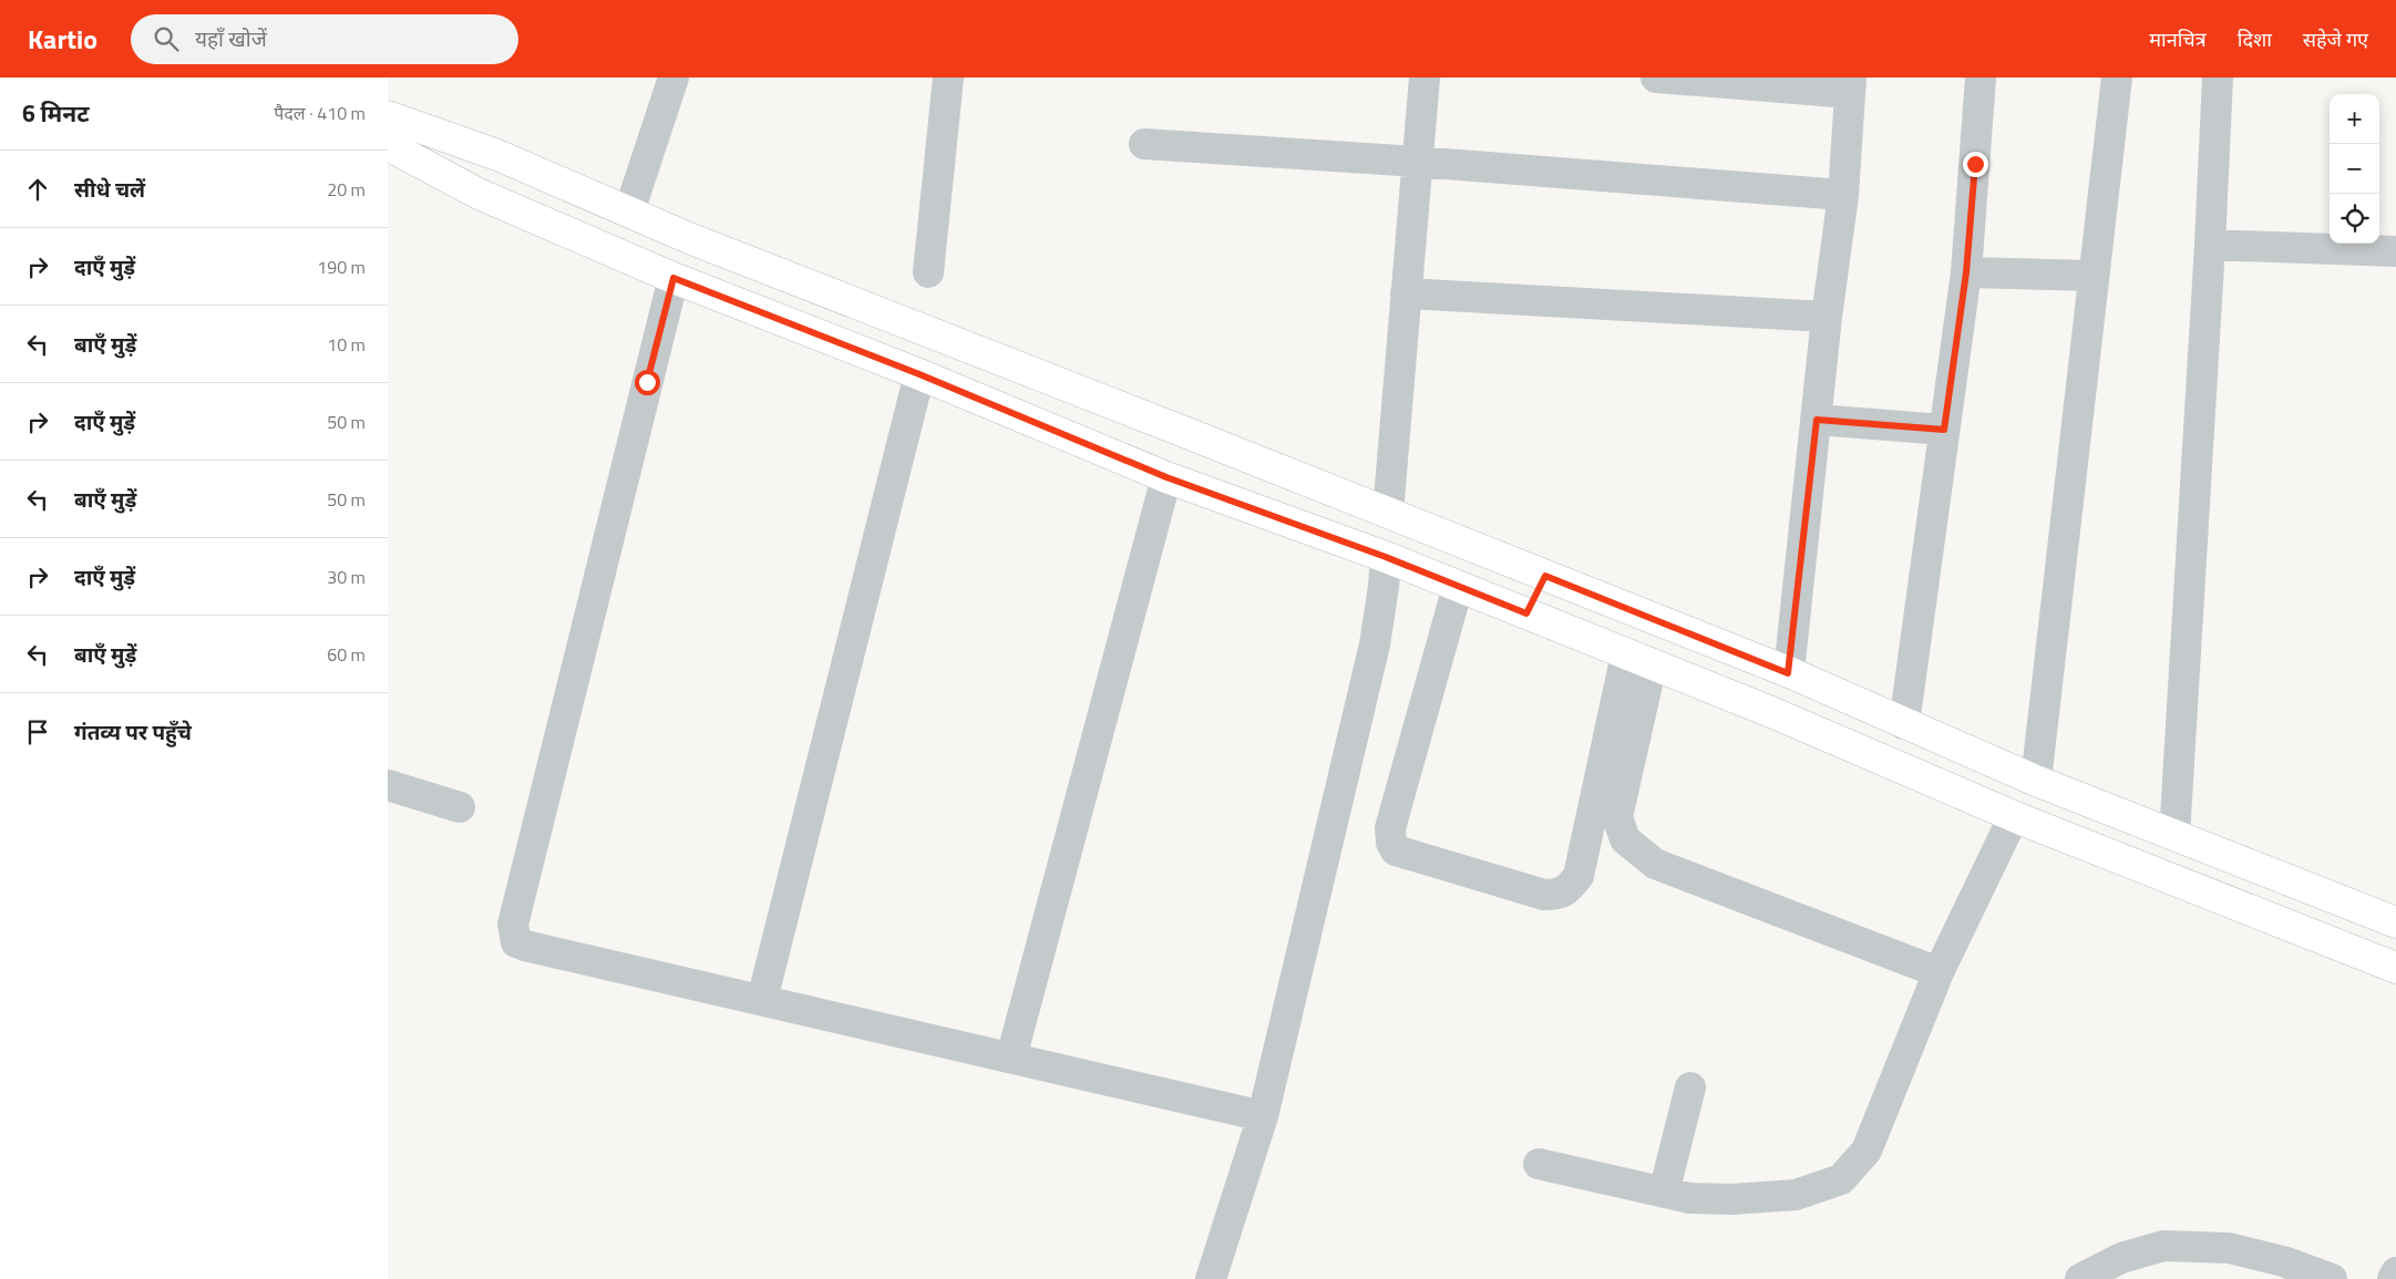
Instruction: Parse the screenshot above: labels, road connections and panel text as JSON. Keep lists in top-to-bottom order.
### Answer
{
  "page": {
    "header": "Kartio",
    "search": "यहाँ खोजें",
    "nav": ["मानचित्र", "दिशा", "सहेजे गए"],
    "heading": ["6 मिनट", "पैदल · 410 m"],
    "map_buttons": ["+", "−"],
    "list": [
      ["सीधे चलें", "20 m"],
      ["दाएँ मुड़ें", "190 m"],
      ["बाएँ मुड़ें", "10 m"],
      ["दाएँ मुड़ें", "50 m"],
      ["बाएँ मुड़ें", "50 m"],
      ["दाएँ मुड़ें", "30 m"],
      ["बाएँ मुड़ें", "60 m"],
      "गंतव्य पर पहुँचे"
    ]
  }
}
